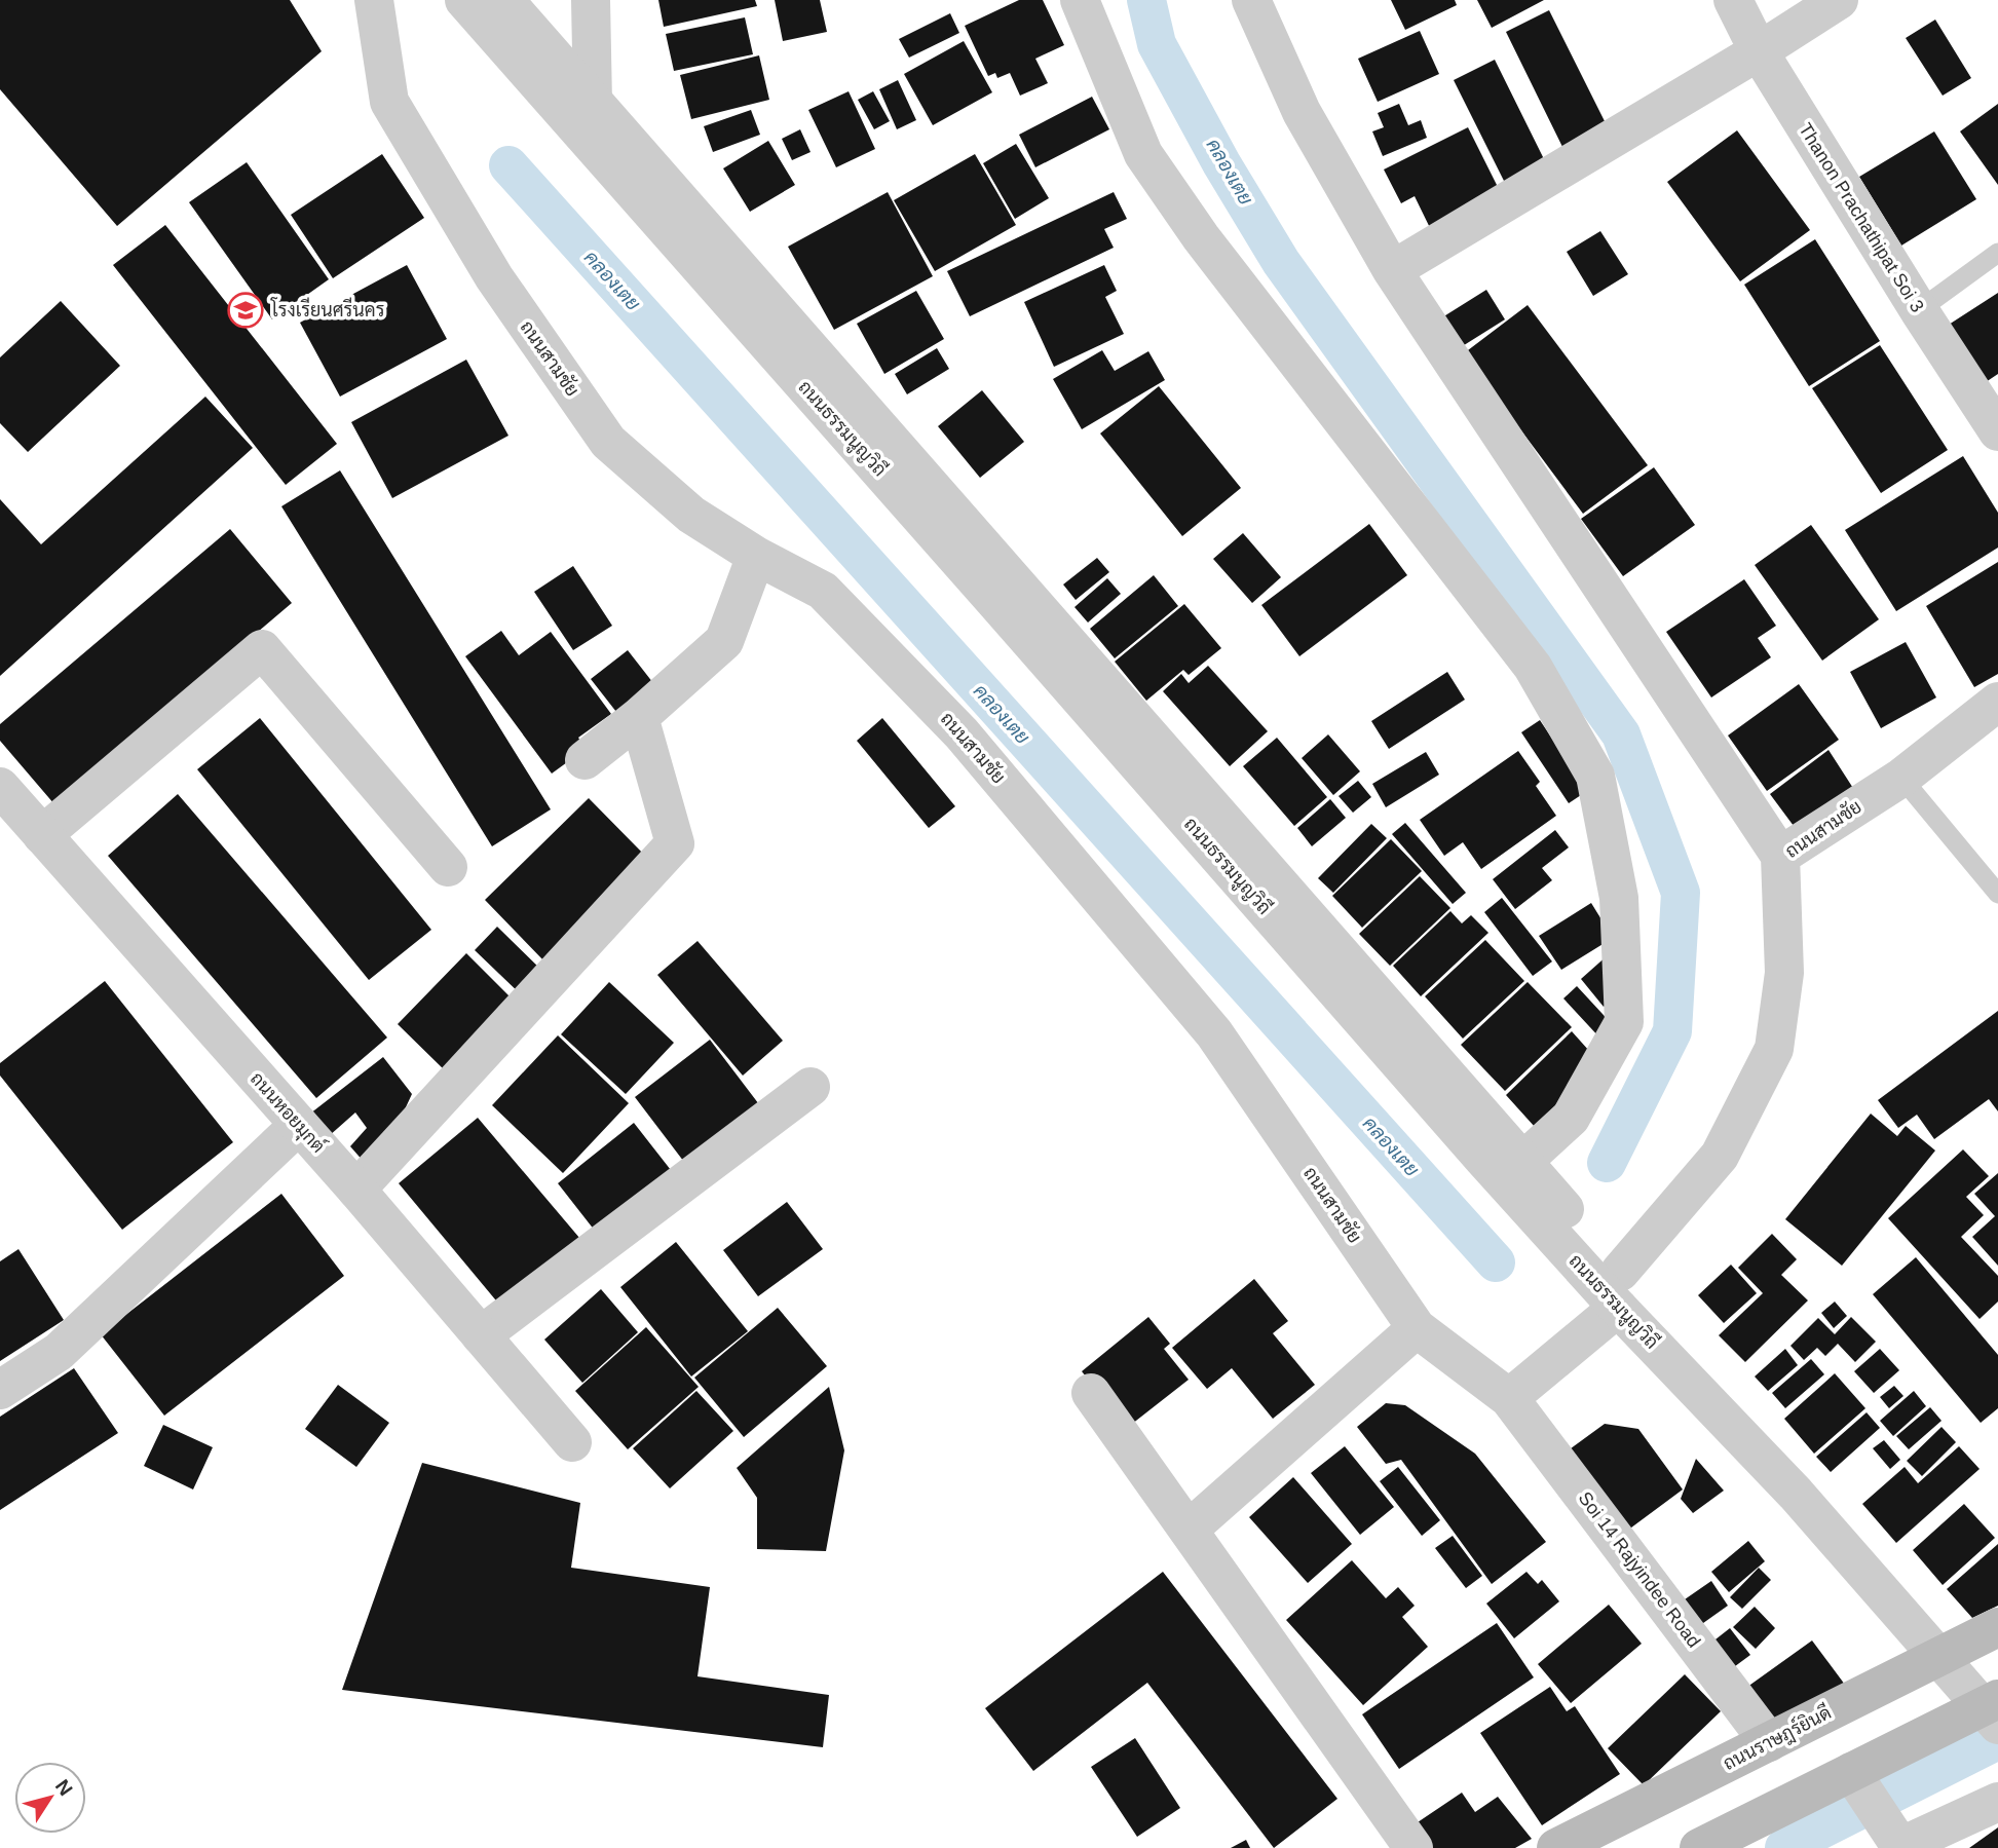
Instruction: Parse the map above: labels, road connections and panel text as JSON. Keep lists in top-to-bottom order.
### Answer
{
  "streets": {
    "main road": ["ถนนราษฎร์ยินดี"],
    "street": [
      "Thanon Prachathipat Soi 3",
      "ถนนสามชัย",
      "ถนนธรรมนูญวิถี",
      "ถนนหอยมุกต์",
      "Soi 14 Rajyindee Road"
    ]
  },
  "crossings": [
    ["ถนนสามชัย", "ถนนธรรมนูญวิถี"],
    ["ถนนสามชัย", "Soi 14 Rajyindee Road"],
    ["ถนนธรรมนูญวิถี", "ถนนราษฎร์ยินดี"],
    ["Soi 14 Rajyindee Road", "ถนนราษฎร์ยินดี"]
  ],
  "water": ["คลองเตย"],
  "places": {
    "school or university": ["โรงเรียนศรีนคร"]
  },
  "north": "top right"
}
